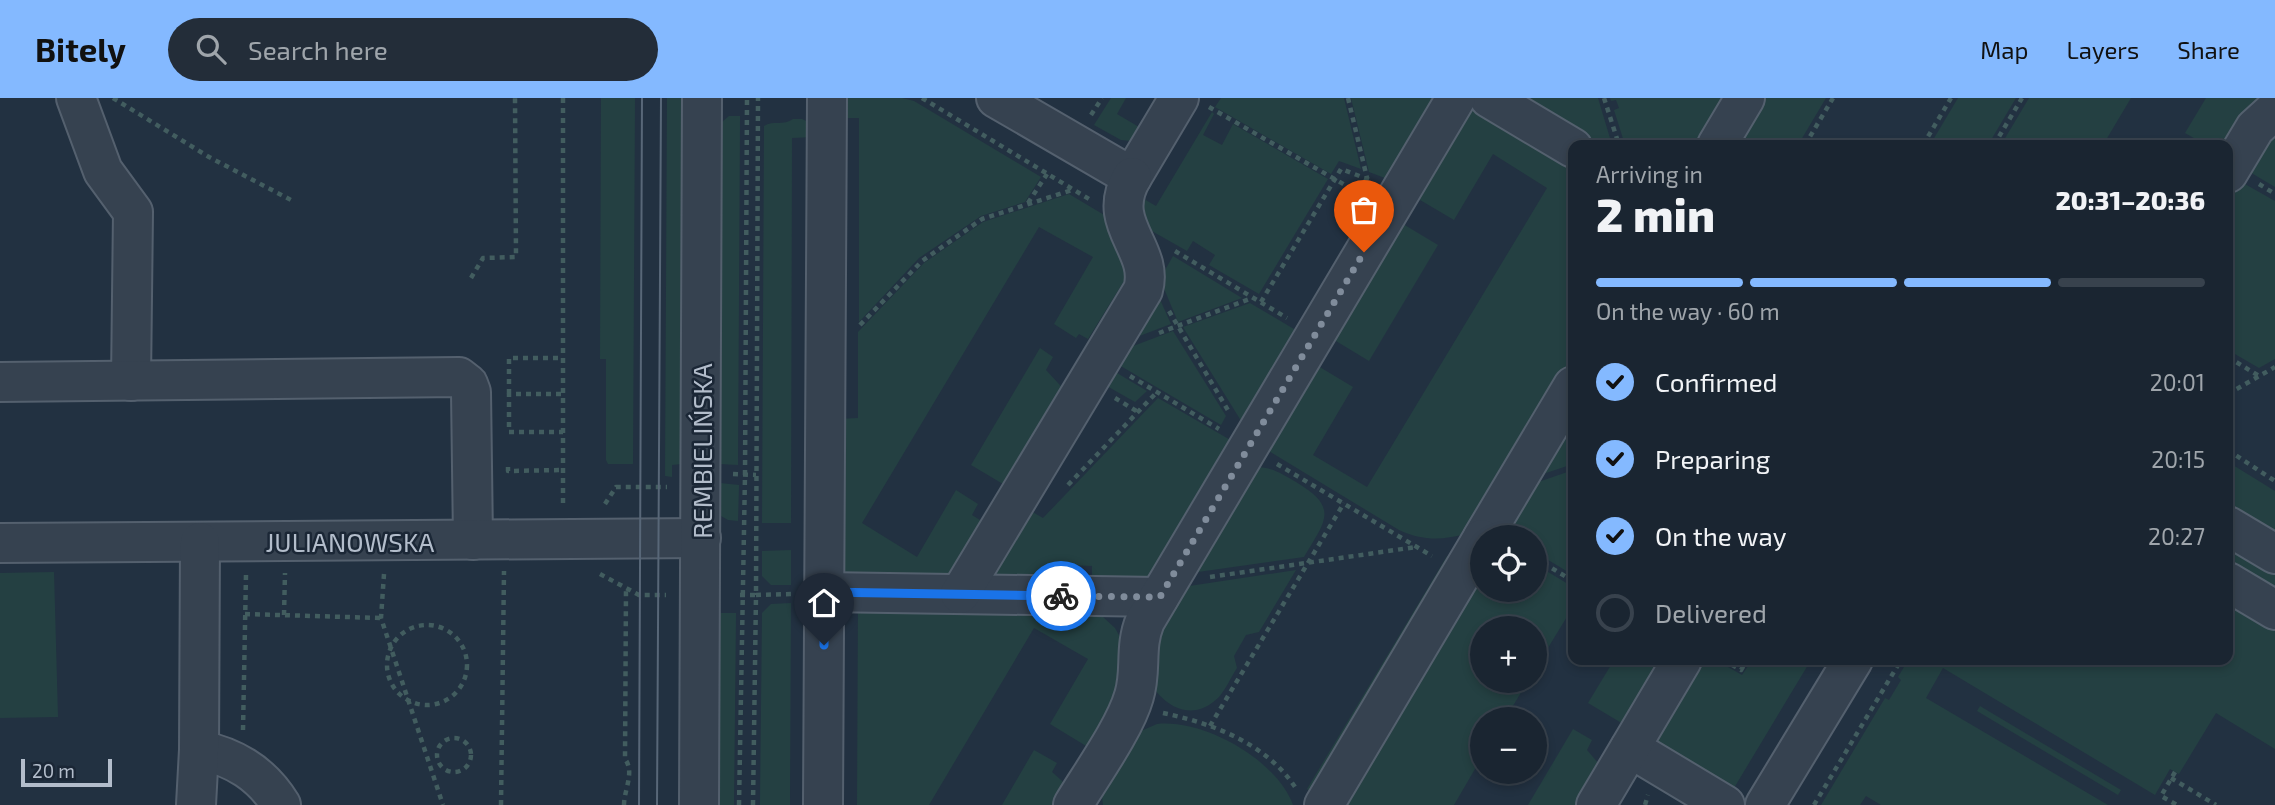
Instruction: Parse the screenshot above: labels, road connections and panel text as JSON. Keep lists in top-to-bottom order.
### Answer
{
  "streets": {
    "street": ["REMBIELIŃSKA", "JULIANOWSKA"]
  },
  "crossings": [
    ["REMBIELIŃSKA", "JULIANOWSKA"]
  ],
  "scale_bar": "20 m",
  "page": {
    "header": "Bitely",
    "search": "Search here",
    "nav": ["Map", "Layers", "Share"],
    "heading": ["2 min", "Arriving in", "20:31–20:36"],
    "bar": "On the way · 60 m",
    "list": [
      ["Confirmed", "20:01"],
      ["Preparing", "20:15"],
      ["On the way", "20:27"],
      "Delivered"
    ],
    "map_buttons": ["+", "−"],
    "scale": "20 m"
  }
}
